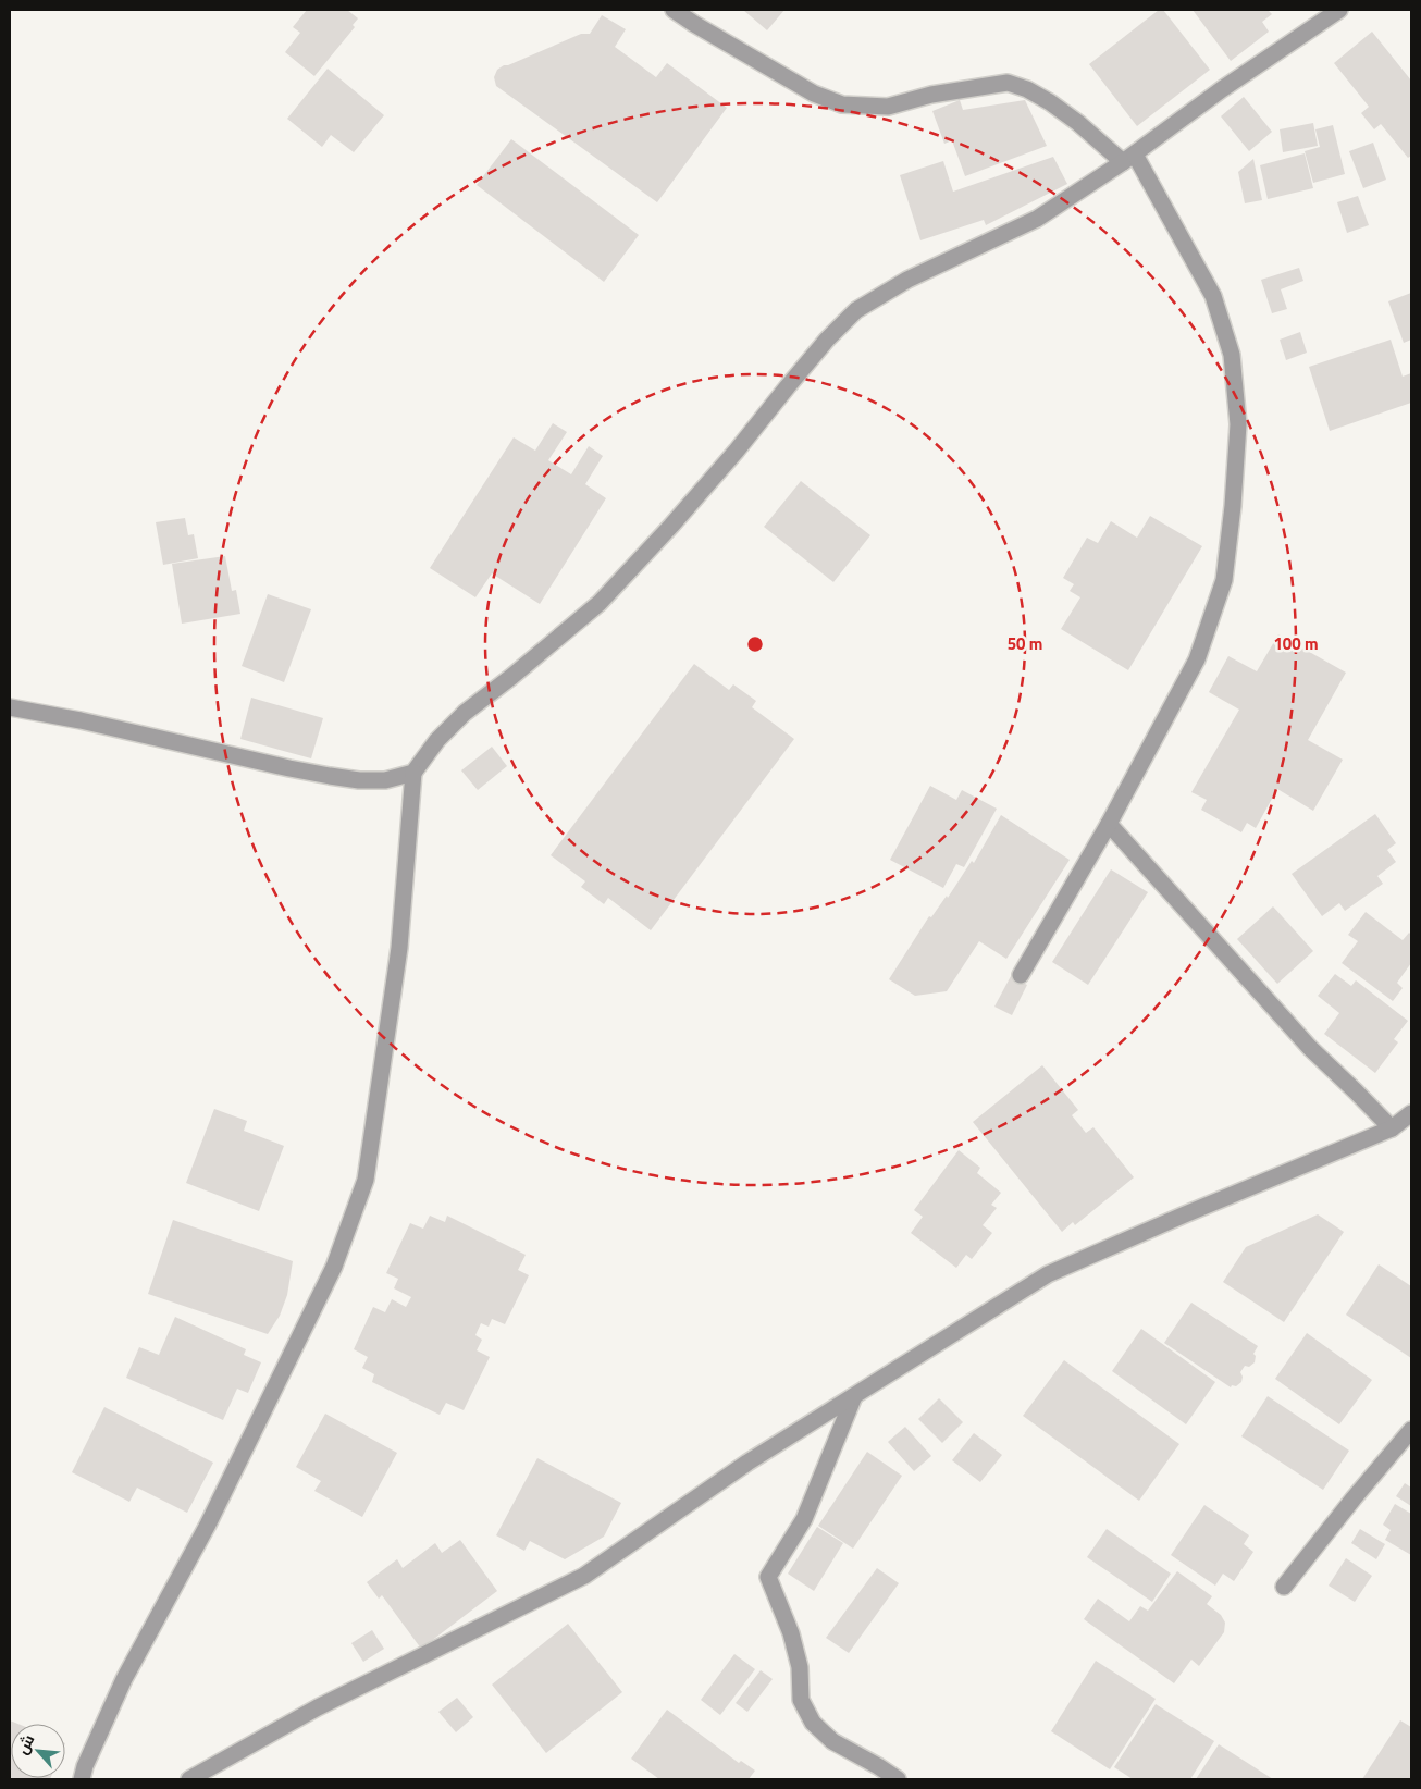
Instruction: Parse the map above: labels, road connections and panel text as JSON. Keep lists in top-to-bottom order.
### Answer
{
  "north": "top left",
  "rings": ["50 m", "100 m"]
}
